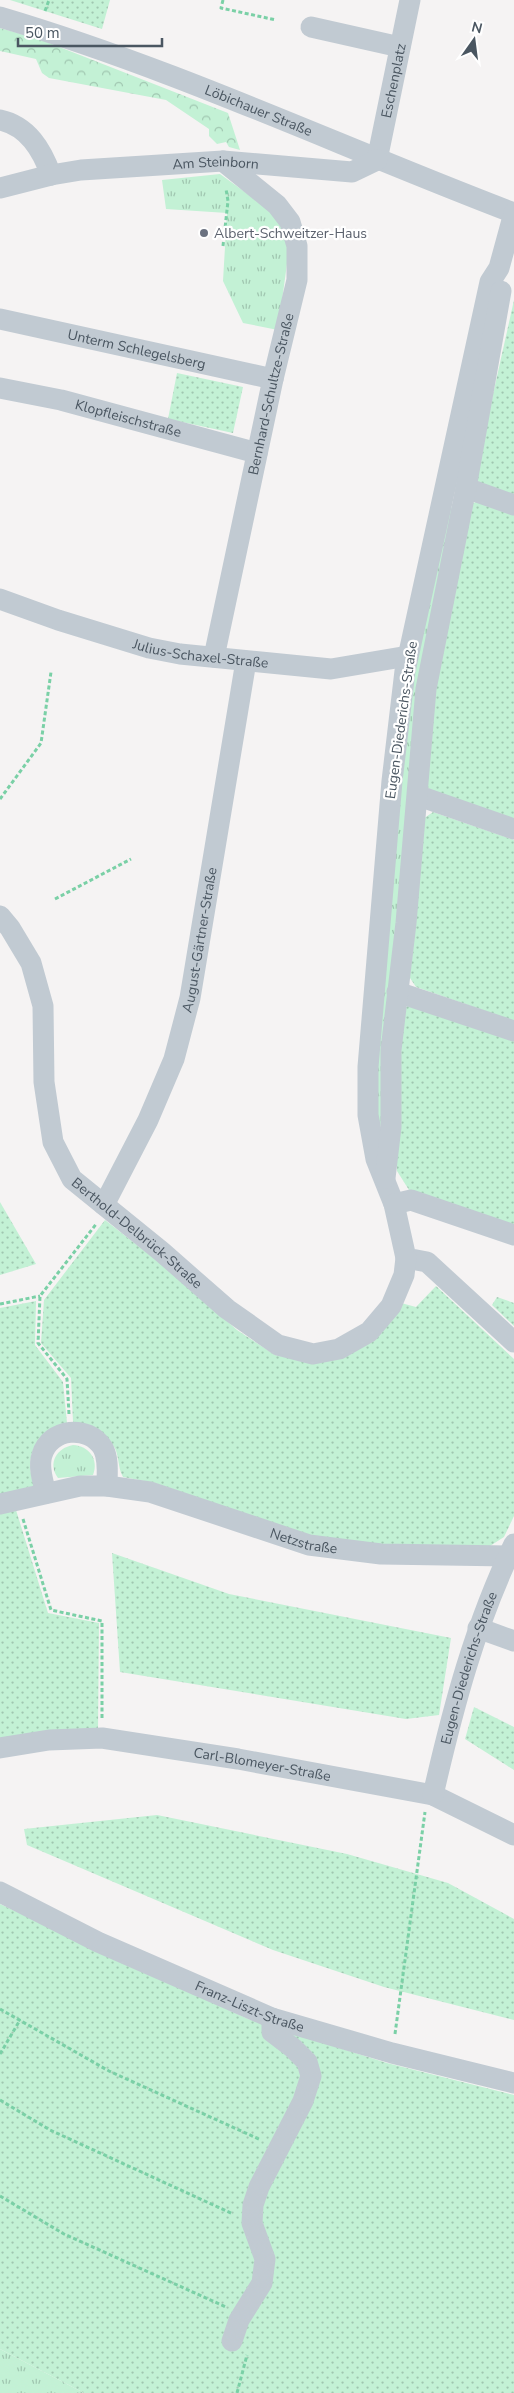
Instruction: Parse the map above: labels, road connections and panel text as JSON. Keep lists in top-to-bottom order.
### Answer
{
  "streets": {
    "street": [
      "Eschenplatz",
      "Löbichauer Straße",
      "Am Steinborn",
      "Unterm Schlegelsberg",
      "Bernhard-Schultze-Straße",
      "Klopfleischstraße",
      "Julius-Schaxel-Straße",
      "Eugen-Diederichs-Straße",
      "August-Gärtner-Straße",
      "Berthold-Delbrück-Straße",
      "Netzstraße",
      "Carl-Blomeyer-Straße",
      "Franz-Liszt-Straße"
    ]
  },
  "crossings": [
    ["Eschenplatz", "Löbichauer Straße"],
    ["Eschenplatz", "Am Steinborn"],
    ["Löbichauer Straße", "Am Steinborn"],
    ["Löbichauer Straße", "Eugen-Diederichs-Straße"],
    ["Am Steinborn", "Bernhard-Schultze-Straße"],
    ["Unterm Schlegelsberg", "Bernhard-Schultze-Straße"],
    ["Bernhard-Schultze-Straße", "Klopfleischstraße"],
    ["Bernhard-Schultze-Straße", "Julius-Schaxel-Straße"],
    ["Julius-Schaxel-Straße", "Eugen-Diederichs-Straße"],
    ["Julius-Schaxel-Straße", "August-Gärtner-Straße"],
    ["Eugen-Diederichs-Straße", "Berthold-Delbrück-Straße"],
    ["Eugen-Diederichs-Straße", "Netzstraße"],
    ["Eugen-Diederichs-Straße", "Carl-Blomeyer-Straße"],
    ["August-Gärtner-Straße", "Berthold-Delbrück-Straße"]
  ],
  "places": ["Albert-Schweitzer-Haus"],
  "scale_bar": "50 m",
  "north": "top"
}
